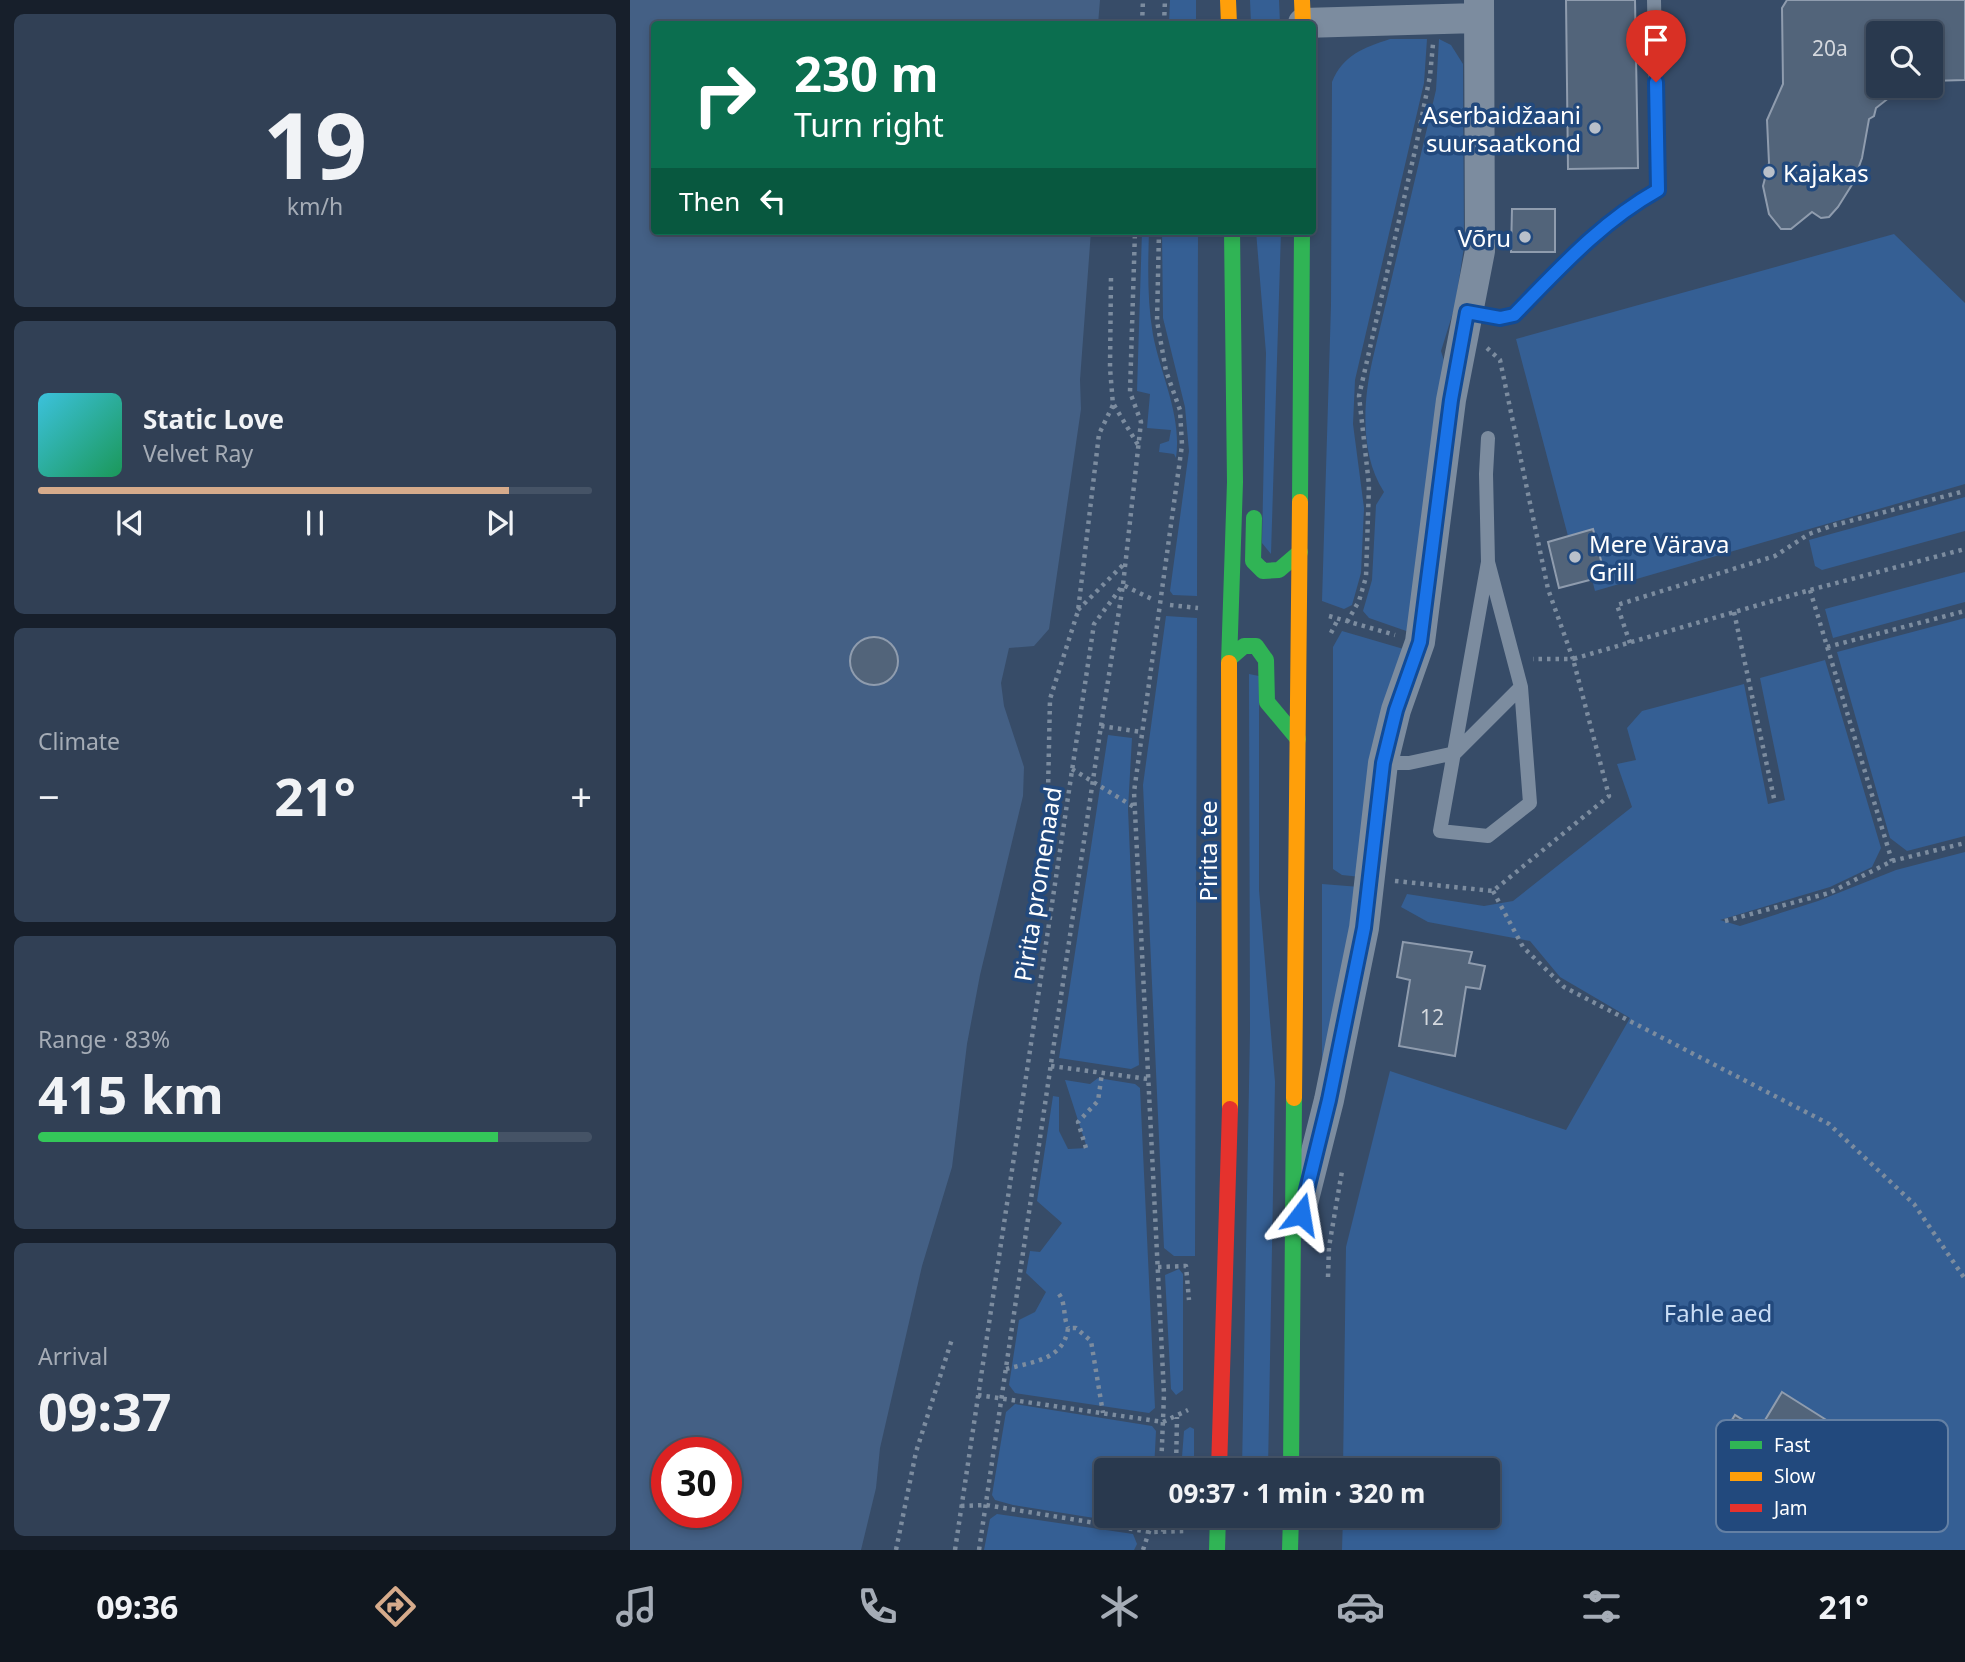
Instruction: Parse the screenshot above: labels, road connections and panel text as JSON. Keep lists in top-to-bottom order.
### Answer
{
  "streets": {
    "main road": ["Pirita tee"],
    "path": ["Pirita promenaad"]
  },
  "parks": ["Fahle aed"],
  "places": [
    "Aserbaidžaani suursaatkond",
    "Kajakas",
    "Võru",
    "Mere Värava Grill"
  ],
  "house_numbers": ["20a", "12"],
  "legend": ["Fast", "Slow", "Jam"],
  "page": {
    "tile": [
      ["19", "km/h"],
      "Climate",
      ["Range · 83%", "415 km"],
      ["Arrival", "09:37"]
    ],
    "turn": ["230 m", "Turn right"],
    "then": "Then",
    "song": ["Static Love", "Velvet Ray"],
    "heat": ["−", "21°", "+"],
    "limit": "30",
    "trip": "09:37 · 1 min · 320 m",
    "tabs": ["09:36", "21°"]
  }
}
